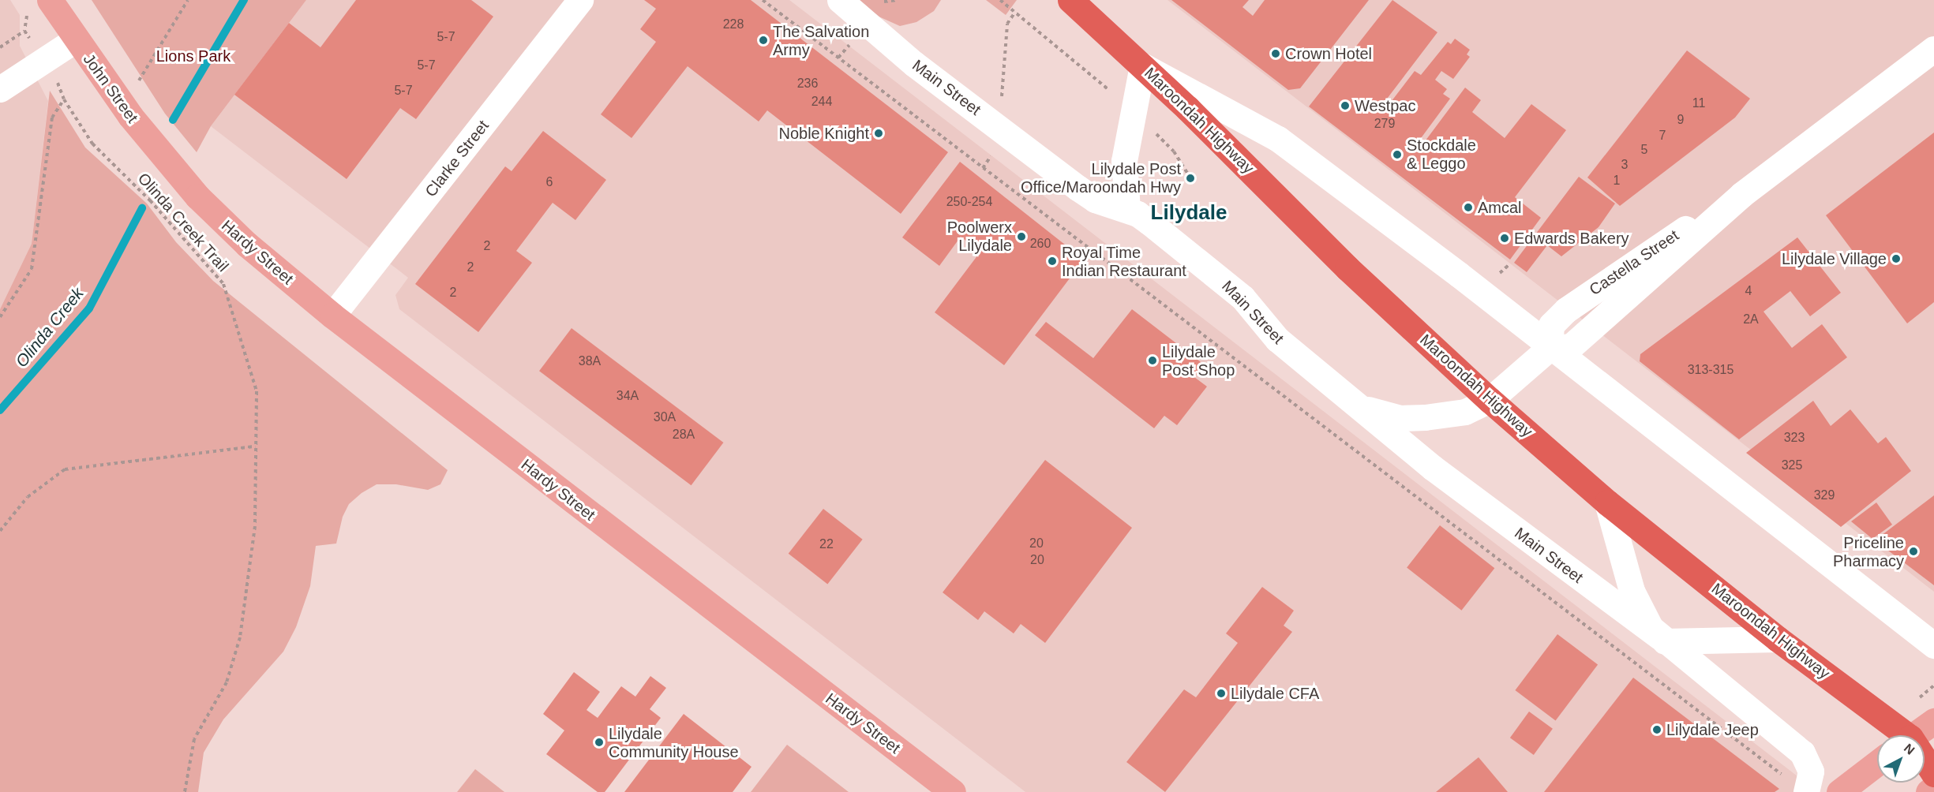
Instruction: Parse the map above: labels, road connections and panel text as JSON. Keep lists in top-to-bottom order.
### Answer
{
  "streets": {
    "highway": ["Maroondah Highway"],
    "main road": ["John Street", "Hardy Street"],
    "street": ["Main Street", "Clarke Street", "Castella Street"],
    "path": ["Olinda Creek Trail"]
  },
  "crossings": [
    ["John Street", "Hardy Street"],
    ["Clarke Street", "Hardy Street"]
  ],
  "districts": ["Lilydale"],
  "water": ["Olinda Creek"],
  "parks": ["Lions Park"],
  "places": [
    "The Salvation Army",
    "Crown Hotel",
    "Westpac",
    "Noble Knight",
    "Stockdale & Leggo",
    "Lilydale Post Office/Maroondah Hwy",
    "Amcal",
    "Poolwerx Lilydale",
    "Edwards Bakery",
    "Lilydale Village",
    "Royal Time Indian Restaurant",
    "Lilydale Post Shop",
    "Priceline Pharmacy",
    "Lilydale CFA",
    "Lilydale Jeep",
    "Lilydale Community House"
  ],
  "house_numbers": [
    "228",
    "5-7",
    "5-7",
    "236",
    "5-7",
    "244",
    "11",
    "9",
    "279",
    "7",
    "5",
    "3",
    "1",
    "6",
    "250-254",
    "260",
    "2",
    "2",
    "4",
    "2",
    "2A",
    "38A",
    "313-315",
    "34A",
    "30A",
    "28A",
    "323",
    "325",
    "329",
    "20",
    "22",
    "20"
  ],
  "north": "top right"
}
